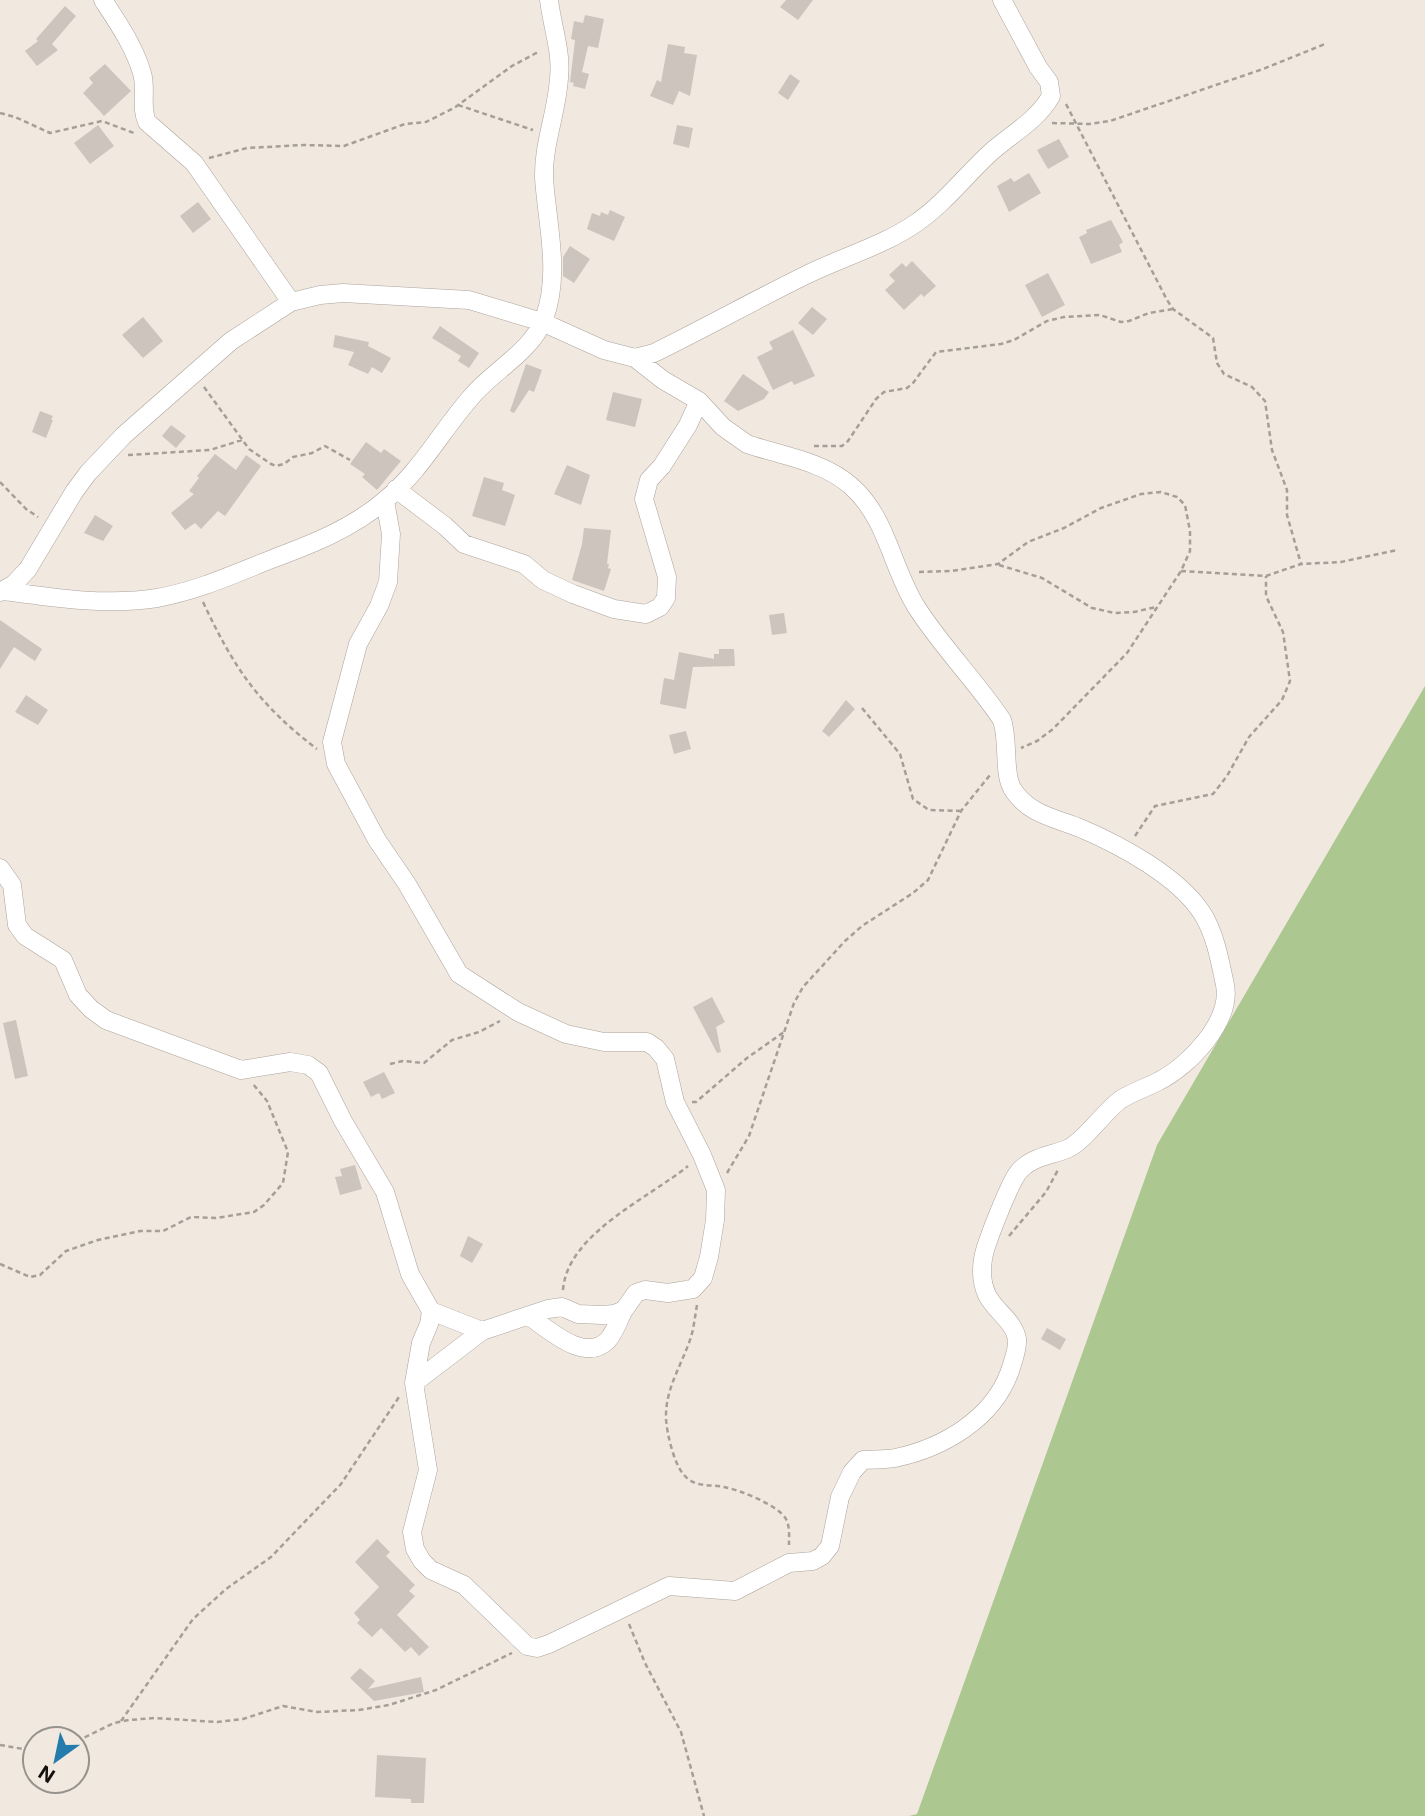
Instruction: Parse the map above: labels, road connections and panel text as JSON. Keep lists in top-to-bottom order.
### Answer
{
  "north": "bottom left"
}
